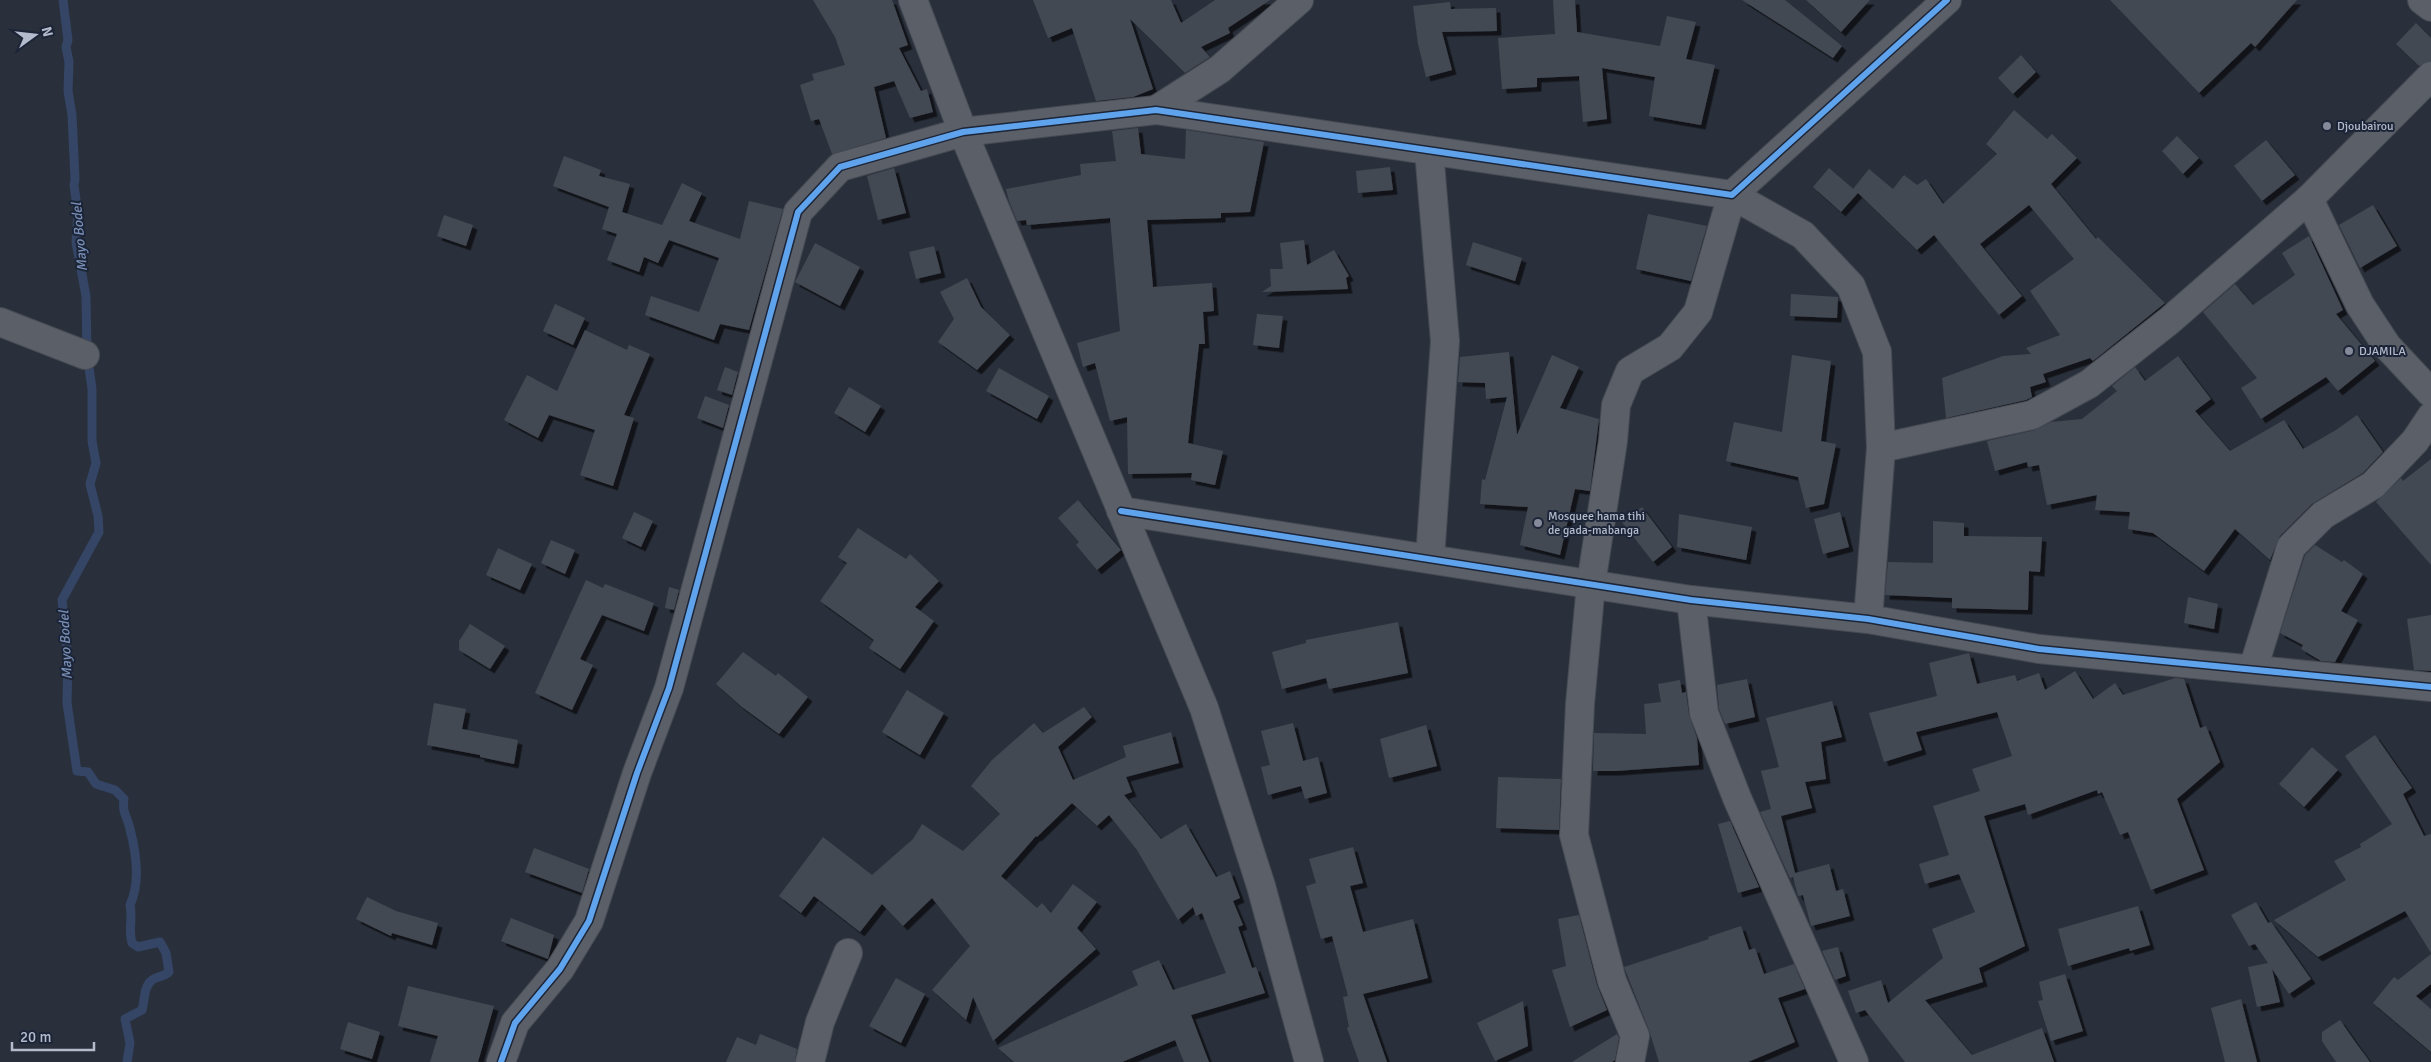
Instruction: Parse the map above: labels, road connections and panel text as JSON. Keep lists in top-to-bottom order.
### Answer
{
  "water": ["Mayo Bodel"],
  "places": ["Djoubairou", "DJAMILA", "Mosquee hama tihi de gada-mabanga"],
  "scale_bar": "20 m",
  "north": "right"
}
